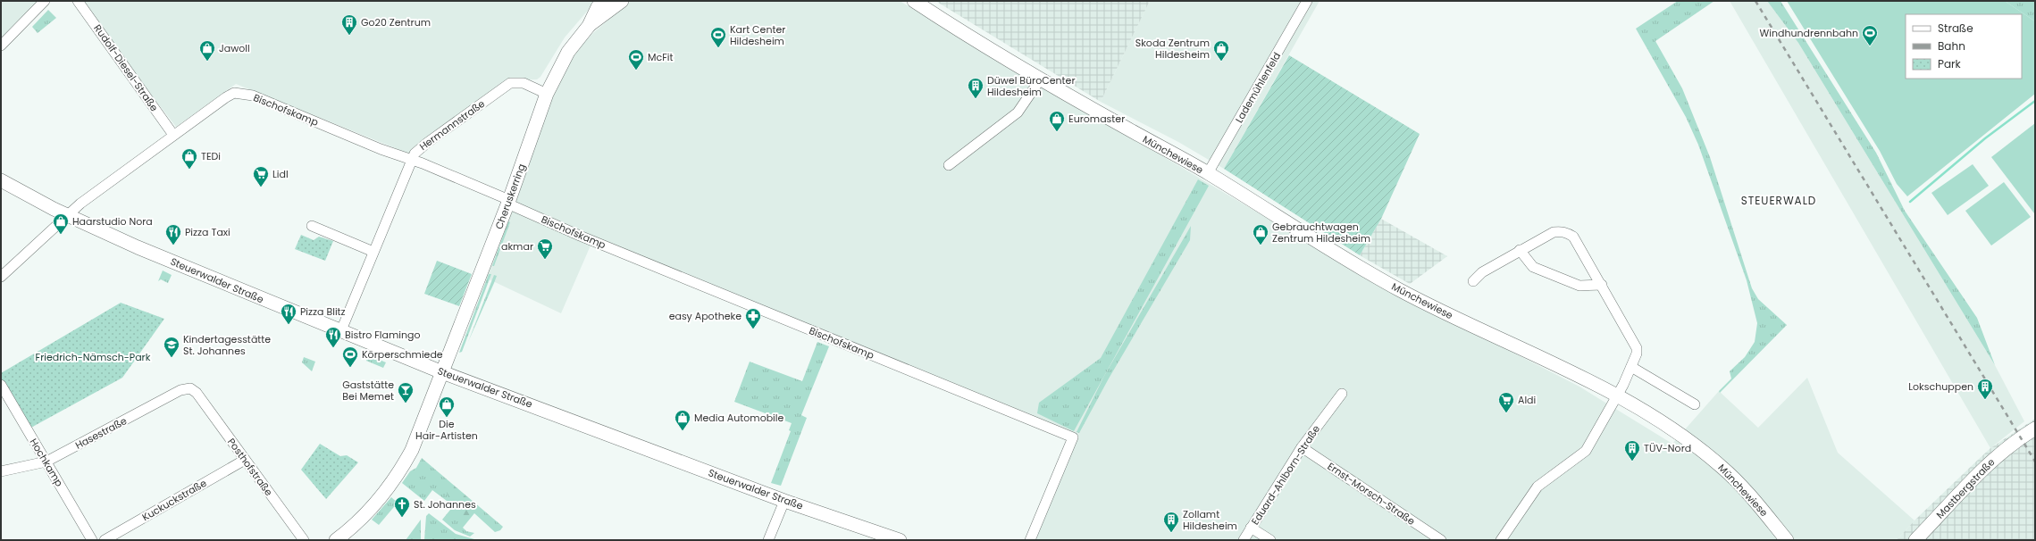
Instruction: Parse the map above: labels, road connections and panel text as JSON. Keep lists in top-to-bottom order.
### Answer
{
  "streets": {
    "street": [
      "Rudolf-Diesel-Straße",
      "Lademühlenfeld",
      "Bischofskamp",
      "Hermannstraße",
      "Münchewiese",
      "Cheruskerring",
      "Steuerwalder Straße",
      "Hasestraße",
      "Hochkamp",
      "Posthofstraße",
      "Eduard-Ahlborn-Straße",
      "Mastbergstraße",
      "Ernst-Morsch-Straße",
      "Kuckuckstraße"
    ]
  },
  "crossings": [
    ["Rudolf-Diesel-Straße", "Bischofskamp"],
    ["Lademühlenfeld", "Münchewiese"],
    ["Bischofskamp", "Hermannstraße"],
    ["Bischofskamp", "Cheruskerring"],
    ["Bischofskamp", "Steuerwalder Straße"],
    ["Hermannstraße", "Cheruskerring"],
    ["Hermannstraße", "Steuerwalder Straße"],
    ["Cheruskerring", "Steuerwalder Straße"],
    ["Hasestraße", "Hochkamp"],
    ["Hasestraße", "Posthofstraße"],
    ["Posthofstraße", "Kuckuckstraße"],
    ["Eduard-Ahlborn-Straße", "Ernst-Morsch-Straße"]
  ],
  "districts": ["STEUERWALD"],
  "parks": ["Friedrich-Nämsch-Park"],
  "places": {
    "building": [
      "Go20 Zentrum",
      "Düwel BüroCenter Hildesheim",
      "Lokschuppen",
      "TÜV-Nord",
      "Zollamt Hildesheim"
    ],
    "sports": [
      "Windhundrennbahn",
      "Kart Center Hildesheim",
      "McFit",
      "Körperschmiede"
    ],
    "shop": [
      "Jawoll",
      "Skoda Zentrum Hildesheim",
      "Euromaster",
      "TEDi",
      "Haarstudio Nora",
      "Gebrauchtwagen Zentrum Hildesheim",
      "Die Hair-Artisten",
      "Media Automobile"
    ],
    "supermarket": ["Lidl", "akmar", "Aldi"],
    "restaurant": ["Pizza Taxi", "Pizza Blitz", "Bistro Flamingo"],
    "pharmacy": ["easy Apotheke"],
    "school or university": ["Kindertagesstätte St. Johannes"],
    "bar": ["Gaststätte Bei Memet"],
    "church": ["St. Johannes"]
  },
  "legend": ["Straße", "Bahn", "Park"]
}
